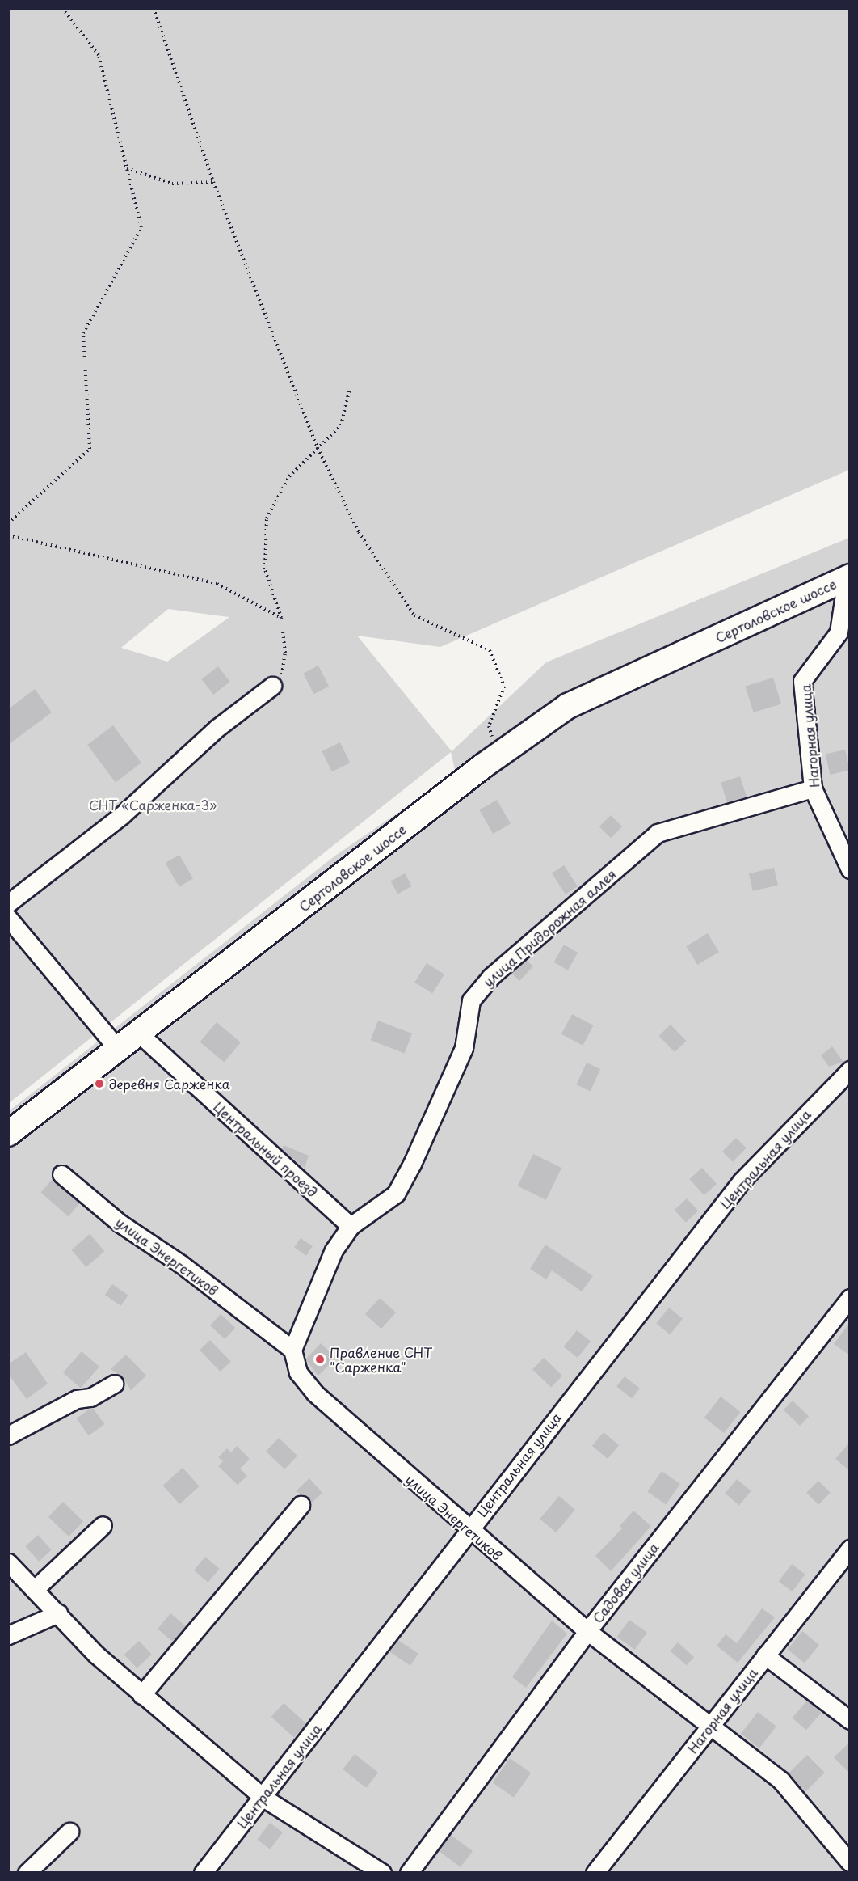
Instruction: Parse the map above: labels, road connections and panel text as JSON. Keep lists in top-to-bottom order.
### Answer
{
  "streets": {
    "main road": ["Сертоловское шоссе"],
    "street": [
      "Нагорная улица",
      "улица Придорожная аллея",
      "Центральный проезд",
      "Центральная улица",
      "улица Энергетиков",
      "Садовая улица"
    ]
  },
  "crossings": [
    ["Сертоловское шоссе", "Нагорная улица"],
    ["Сертоловское шоссе", "Центральный проезд"],
    ["Нагорная улица", "улица Придорожная аллея"],
    ["Нагорная улица", "улица Энергетиков"],
    ["улица Придорожная аллея", "Центральный проезд"],
    ["улица Придорожная аллея", "улица Энергетиков"],
    ["Центральная улица", "улица Энергетиков"],
    ["улица Энергетиков", "Садовая улица"]
  ],
  "parks": ["СНТ «Сарженка-3»"],
  "places": ["деревня Сарженка", "Правление СНТ \"Сарженка\""]
}
